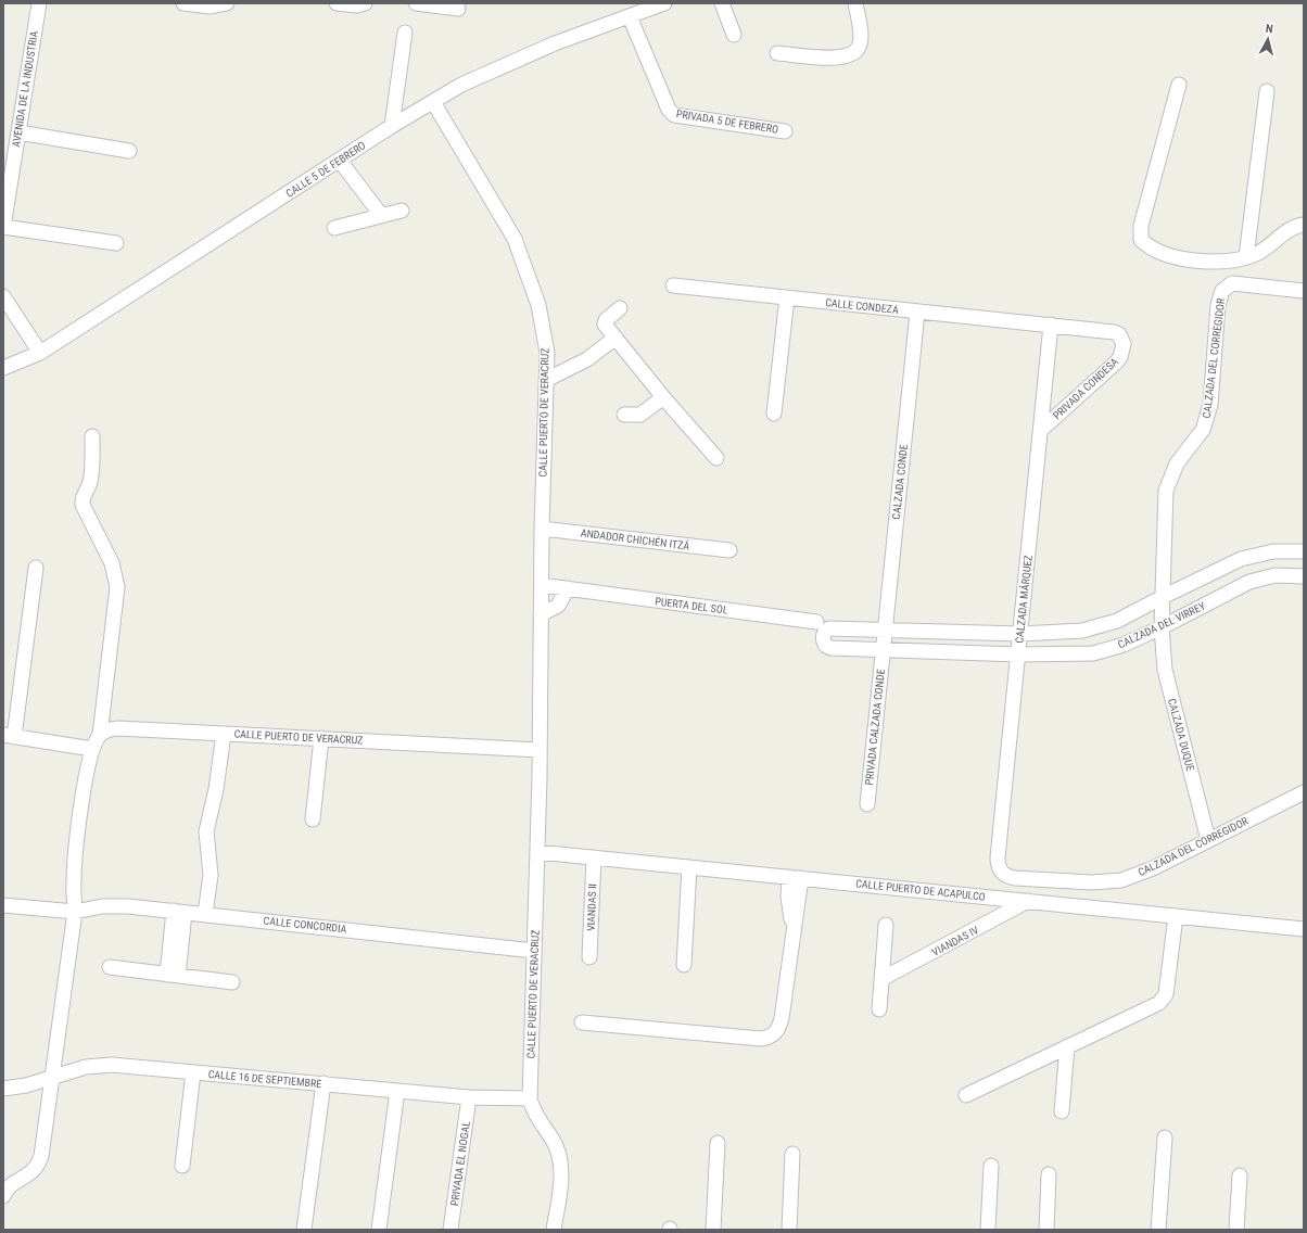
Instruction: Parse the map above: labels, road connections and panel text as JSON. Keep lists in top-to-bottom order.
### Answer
{
  "streets": {
    "street": [
      "AVENIDA DE LA INDUSTRIA",
      "PRIVADA 5 DE FEBRERO",
      "CALLE 5 DE FEBRERO",
      "CALLE CONDEZA",
      "CALZADA DEL CORREGIDOR",
      "PRIVADA CONDESA",
      "CALLE PUERTO DE VERACRUZ",
      "CALZADA CONDE",
      "ANDADOR CHICHÉN ITZÁ",
      "CALZADA MÁRQUEZ",
      "PUERTA DEL SOL",
      "CALZADA DEL VIRREY",
      "PRIVADA CALZADA CONDE",
      "CALZADA DUQUE",
      "CALLE PUERTO DE ACAPULCO",
      "VIANDAS II",
      "CALLE CONCORDIA",
      "VIANDAS IV",
      "CALLE 16 DE SEPTIEMBRE",
      "PRIVADA EL NOGAL"
    ]
  },
  "crossings": [
    ["PRIVADA 5 DE FEBRERO", "CALLE 5 DE FEBRERO"],
    ["CALLE 5 DE FEBRERO", "CALLE PUERTO DE VERACRUZ"],
    ["CALLE CONDEZA", "PRIVADA CONDESA"],
    ["CALLE CONDEZA", "CALZADA CONDE"],
    ["CALLE CONDEZA", "CALZADA MÁRQUEZ"],
    ["CALZADA DEL CORREGIDOR", "CALZADA MÁRQUEZ"],
    ["CALZADA DEL CORREGIDOR", "CALZADA DEL VIRREY"],
    ["CALZADA DEL CORREGIDOR", "CALZADA DUQUE"],
    ["PRIVADA CONDESA", "CALZADA MÁRQUEZ"],
    ["CALLE PUERTO DE VERACRUZ", "ANDADOR CHICHÉN ITZÁ"],
    ["CALLE PUERTO DE VERACRUZ", "PUERTA DEL SOL"],
    ["CALLE PUERTO DE VERACRUZ", "CALLE PUERTO DE ACAPULCO"],
    ["CALLE PUERTO DE VERACRUZ", "CALLE CONCORDIA"],
    ["CALLE PUERTO DE VERACRUZ", "CALLE 16 DE SEPTIEMBRE"],
    ["CALZADA CONDE", "CALZADA DEL VIRREY"],
    ["CALZADA CONDE", "PRIVADA CALZADA CONDE"],
    ["CALZADA MÁRQUEZ", "CALZADA DEL VIRREY"],
    ["CALZADA DEL VIRREY", "PRIVADA CALZADA CONDE"],
    ["CALZADA DEL VIRREY", "CALZADA DUQUE"],
    ["CALLE PUERTO DE ACAPULCO", "VIANDAS II"],
    ["CALLE PUERTO DE ACAPULCO", "VIANDAS IV"],
    ["CALLE 16 DE SEPTIEMBRE", "PRIVADA EL NOGAL"]
  ],
  "north": "top"
}
